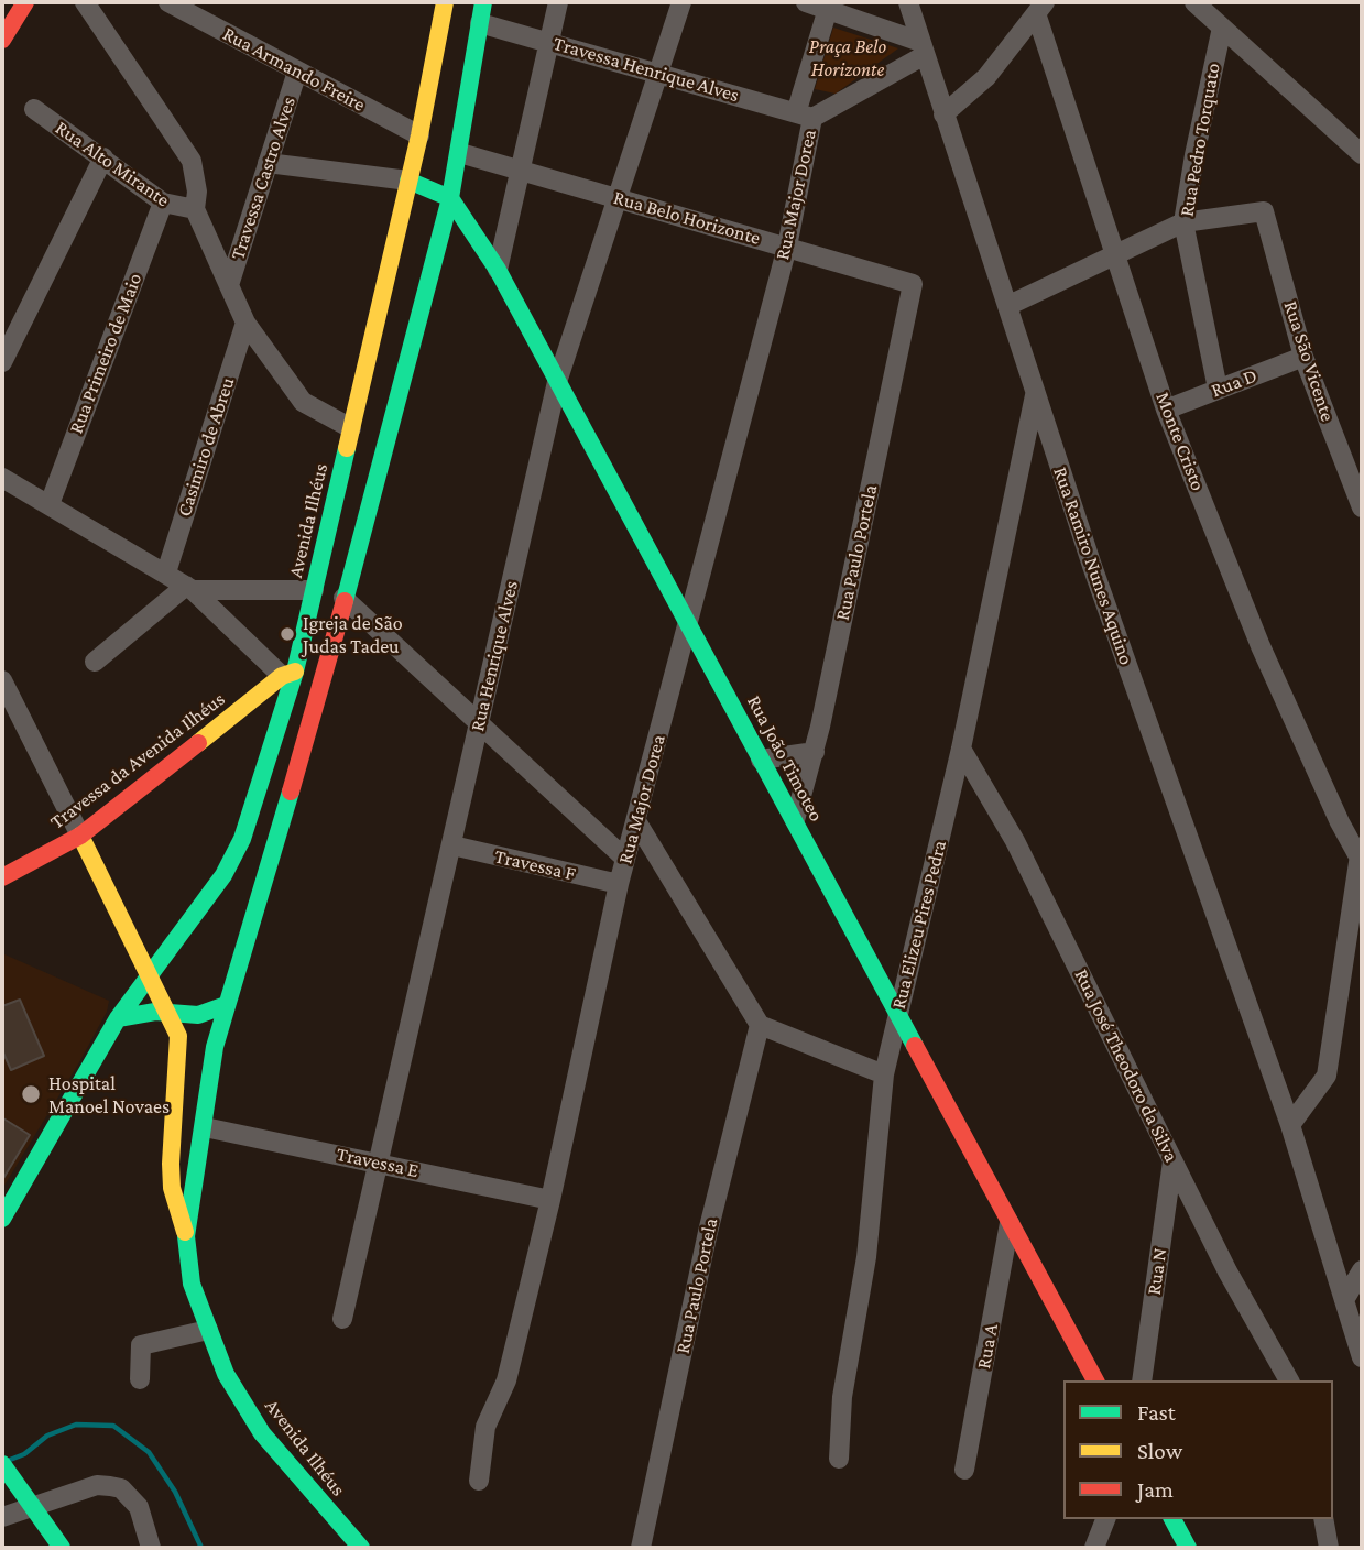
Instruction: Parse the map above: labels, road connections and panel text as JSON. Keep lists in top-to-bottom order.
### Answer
{
  "streets": {
    "main road": ["Avenida Ilhéus", "Rua João Timoteo", "Travessa da Avenida Ilhéus"],
    "street": [
      "Rua Armando Freire",
      "Travessa Henrique Alves",
      "Rua Pedro Torquato",
      "Rua Alto Mirante",
      "Travessa Castro Alves",
      "Rua Major Dorea",
      "Rua Belo Horizonte",
      "Rua Primeiro de Maio",
      "Rua São Vicente",
      "Rua D",
      "Monte Cristo",
      "Casimiro de Abreu",
      "Rua Paulo Portela",
      "Rua Ramiro Nunes Aquino",
      "Rua Henrique Alves",
      "Travessa F",
      "Rua Elizeu Pires Pedra",
      "Rua José Theodoro da Silva",
      "Travessa E",
      "Rua N",
      "Rua A"
    ]
  },
  "crossings": [
    ["Rua Armando Freire", "Travessa Castro Alves"],
    ["Rua Armando Freire", "Avenida Ilhéus"],
    ["Travessa Henrique Alves", "Rua Major Dorea"],
    ["Travessa Henrique Alves", "Avenida Ilhéus"],
    ["Travessa Henrique Alves", "Rua Henrique Alves"],
    ["Rua Pedro Torquato", "Rua São Vicente"],
    ["Rua Pedro Torquato", "Rua D"],
    ["Rua Alto Mirante", "Rua Primeiro de Maio"],
    ["Rua Major Dorea", "Rua Belo Horizonte"],
    ["Rua Major Dorea", "Rua João Timoteo"],
    ["Rua Major Dorea", "Travessa F"],
    ["Rua Major Dorea", "Travessa E"],
    ["Rua Belo Horizonte", "Avenida Ilhéus"],
    ["Rua Belo Horizonte", "Rua Paulo Portela"],
    ["Rua Belo Horizonte", "Rua Henrique Alves"],
    ["Rua São Vicente", "Rua D"],
    ["Rua D", "Monte Cristo"],
    ["Avenida Ilhéus", "Rua João Timoteo"],
    ["Avenida Ilhéus", "Travessa da Avenida Ilhéus"],
    ["Avenida Ilhéus", "Travessa E"],
    ["Rua Paulo Portela", "Rua João Timoteo"],
    ["Rua Ramiro Nunes Aquino", "Rua Elizeu Pires Pedra"],
    ["Rua Henrique Alves", "Rua João Timoteo"],
    ["Rua Henrique Alves", "Travessa F"],
    ["Rua Henrique Alves", "Travessa E"],
    ["Rua João Timoteo", "Rua Elizeu Pires Pedra"],
    ["Rua João Timoteo", "Rua A"],
    ["Rua Elizeu Pires Pedra", "Rua José Theodoro da Silva"],
    ["Rua José Theodoro da Silva", "Rua N"]
  ],
  "parks": ["Praça Belo Horizonte"],
  "places": ["Igreja de São Judas Tadeu", "Hospital Manoel Novaes"],
  "legend": ["Fast", "Slow", "Jam"]
}
